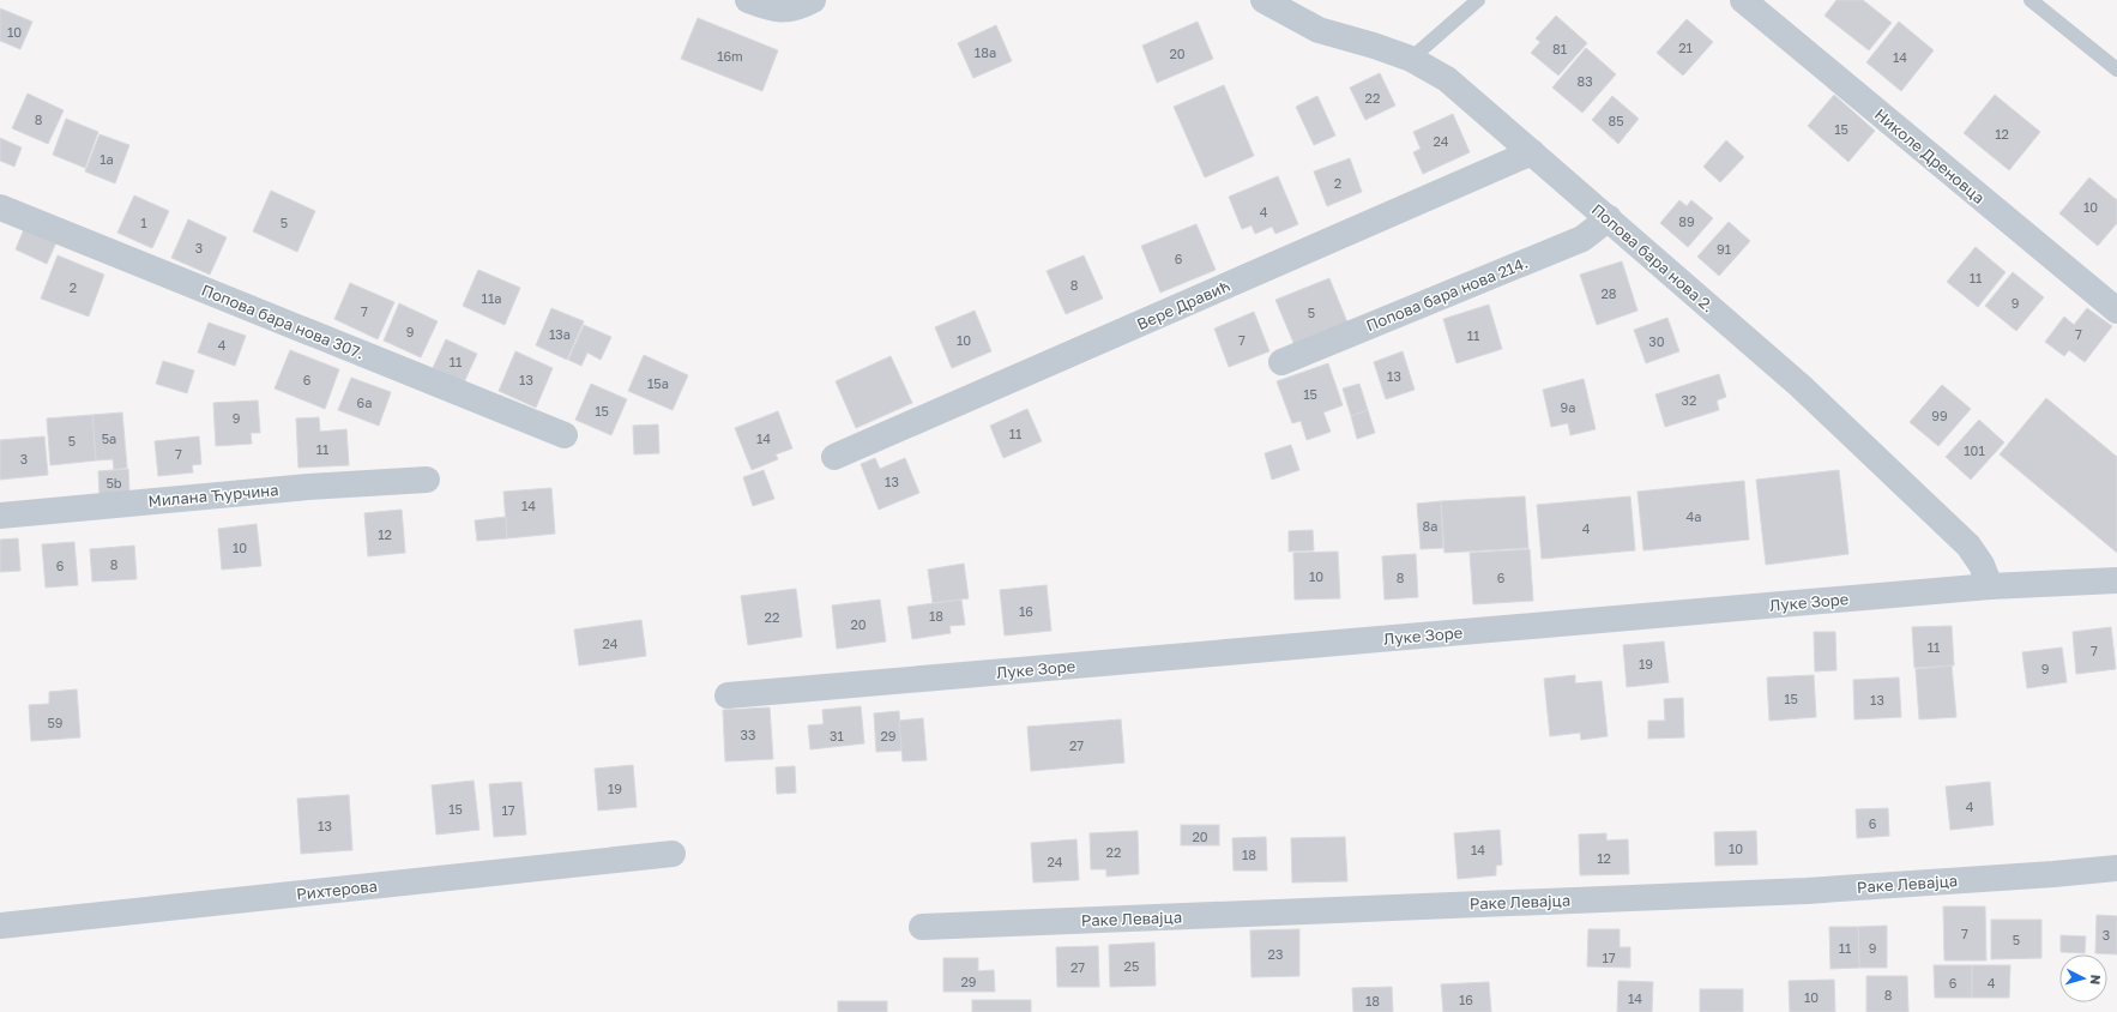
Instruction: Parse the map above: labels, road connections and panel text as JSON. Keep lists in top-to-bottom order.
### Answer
{
  "streets": {
    "street": [
      "Николе Дреновца",
      "Попова бара нова 2.",
      "Попова бара нова 214.",
      "Вере Дравић",
      "Попова бара нова 307.",
      "Милана Ћурчина",
      "Луке Зоре",
      "Раке Левајца",
      "Рихтерова"
    ]
  },
  "crossings": [
    ["Попова бара нова 2.", "Попова бара нова 214."],
    ["Попова бара нова 2.", "Вере Дравић"],
    ["Попова бара нова 2.", "Луке Зоре"]
  ],
  "house_numbers": [
    "10",
    "21",
    "81",
    "18a",
    "20",
    "16m",
    "14",
    "83",
    "22",
    "8",
    "85",
    "15",
    "12",
    "24",
    "1a",
    "2",
    "10",
    "4",
    "89",
    "1",
    "5",
    "3",
    "91",
    "6",
    "11",
    "8",
    "2",
    "28",
    "11a",
    "9",
    "7",
    "5",
    "9",
    "13a",
    "7",
    "11",
    "10",
    "7",
    "30",
    "4",
    "11",
    "13",
    "6",
    "13",
    "15a",
    "15",
    "32",
    "6a",
    "9a",
    "15",
    "99",
    "9",
    "11",
    "5a",
    "14",
    "5",
    "11",
    "101",
    "7",
    "3",
    "13",
    "5b",
    "14",
    "4a",
    "8a",
    "4",
    "12",
    "10",
    "8",
    "6",
    "10",
    "8",
    "6",
    "16",
    "18",
    "22",
    "20",
    "24",
    "11",
    "7",
    "19",
    "9",
    "15",
    "13",
    "59",
    "33",
    "31",
    "29",
    "27",
    "19",
    "4",
    "15",
    "17",
    "6",
    "13",
    "20",
    "10",
    "14",
    "22",
    "18",
    "12",
    "24",
    "7",
    "3",
    "5",
    "11",
    "9",
    "23",
    "17",
    "25",
    "27",
    "29",
    "6",
    "4",
    "8",
    "10",
    "14",
    "16",
    "18"
  ],
  "north": "right"
}
